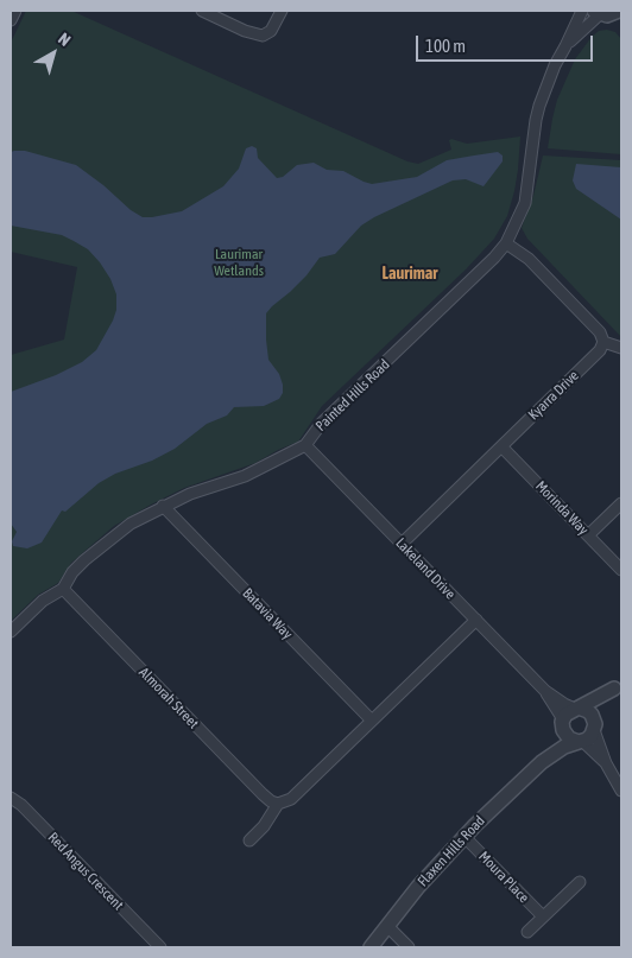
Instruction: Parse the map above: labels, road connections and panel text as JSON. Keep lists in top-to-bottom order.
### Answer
{
  "streets": {
    "street": [
      "Painted Hills Road",
      "Kyarra Drive",
      "Morinda Way",
      "Lakeland Drive",
      "Batavia Way",
      "Almorah Street",
      "Flaxen Hills Road",
      "Red Angus Crescent",
      "Moura Place"
    ]
  },
  "crossings": [
    ["Painted Hills Road", "Lakeland Drive"],
    ["Painted Hills Road", "Batavia Way"],
    ["Painted Hills Road", "Almorah Street"],
    ["Kyarra Drive", "Morinda Way"],
    ["Kyarra Drive", "Lakeland Drive"],
    ["Lakeland Drive", "Flaxen Hills Road"],
    ["Flaxen Hills Road", "Moura Place"]
  ],
  "districts": ["Laurimar"],
  "parks": ["Laurimar Wetlands"],
  "scale_bar": "100 m",
  "north": "top right"
}
